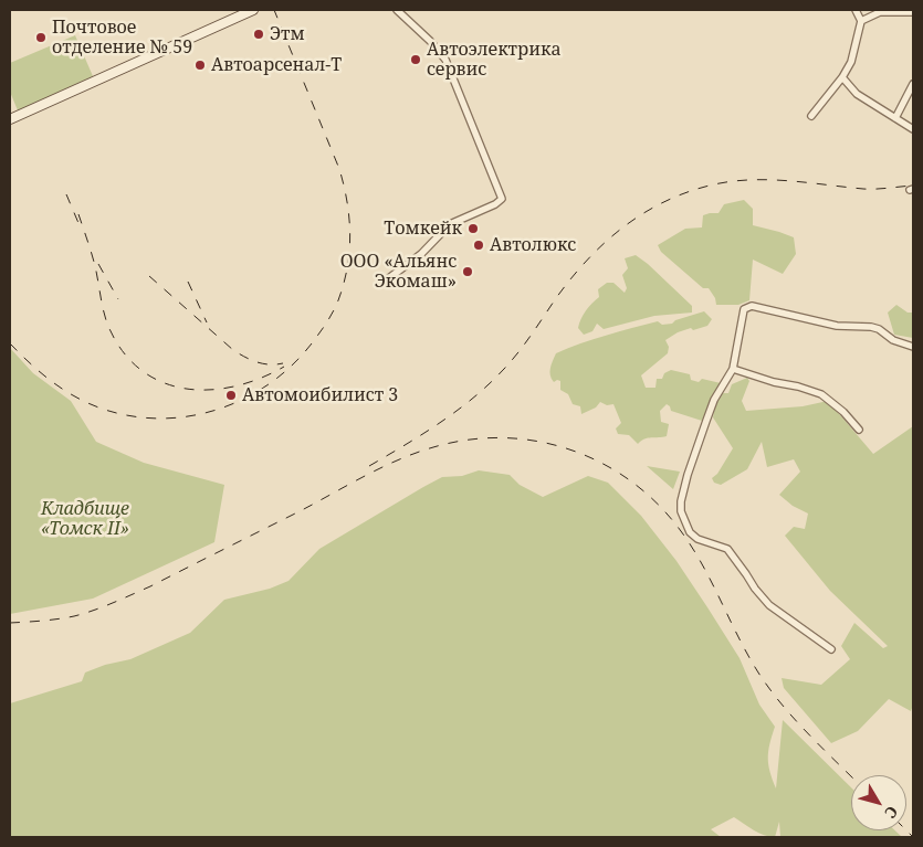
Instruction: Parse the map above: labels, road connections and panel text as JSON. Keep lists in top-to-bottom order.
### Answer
{
  "parks": ["Кладбище «Томск II»"],
  "places": [
    "Этм",
    "Почтовое отделение № 59",
    "Автоэлектрика сервис",
    "Автоарсенал-Т",
    "Томкейк",
    "Автолюкс",
    "ООО «Альянс Экомаш»",
    "Автомоибилист 3"
  ],
  "north": "bottom right"
}
